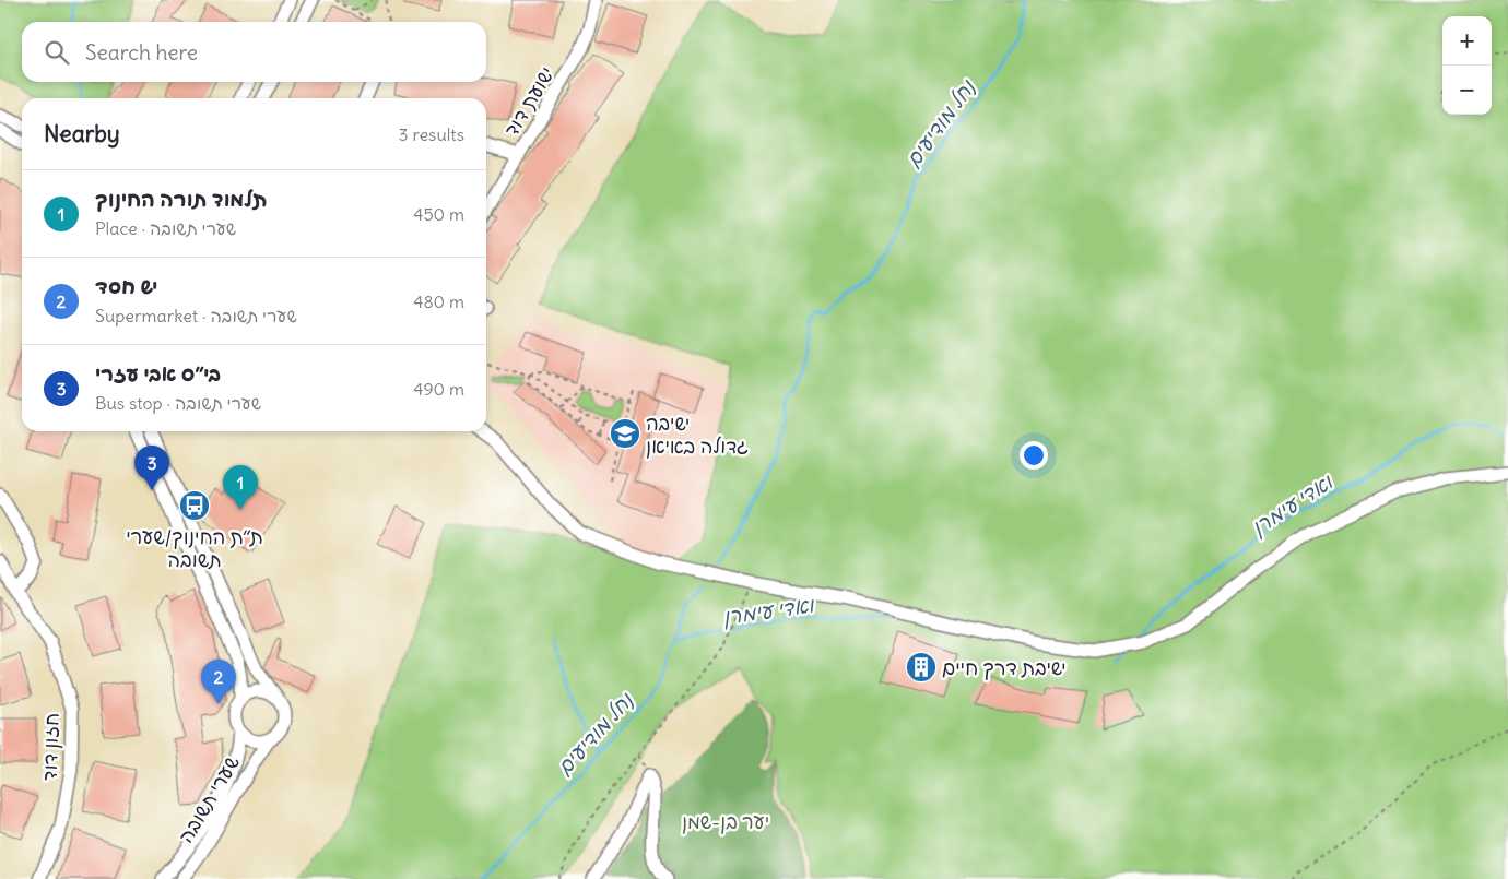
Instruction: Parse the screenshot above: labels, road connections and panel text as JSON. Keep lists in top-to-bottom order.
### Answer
{
  "streets": {
    "street": ["ישועת דוד", "חזון דוד", "שערי תשובה"]
  },
  "water": ["נחל מודיעים", "ואדי עימרן"],
  "parks": ["יער בן-שמן"],
  "places": {
    "school or university": ["ישיבה גדולה באיאן"],
    "bus stop": ["ת״ת החינוך/שערי תשובה"],
    "building": ["ישיבת דרך חיים"]
  },
  "page": {
    "map_buttons": ["+", "−"],
    "search": "Search here",
    "heading": ["Nearby", "3 results"],
    "list": [
      {
        "mark": "1",
        "name": "תלמוד תורה החינוך",
        "note": "Place · שערי תשובה",
        "value": "450 m"
      },
      {
        "mark": "2",
        "name": "יש חסד",
        "note": "Supermarket · שערי תשובה",
        "value": "480 m"
      },
      {
        "mark": "3",
        "name": "בי״ס אבי עזרי",
        "note": "Bus stop · שערי תשובה",
        "value": "490 m"
      }
    ],
    "pins": ["3", "1", "2"]
  }
}
